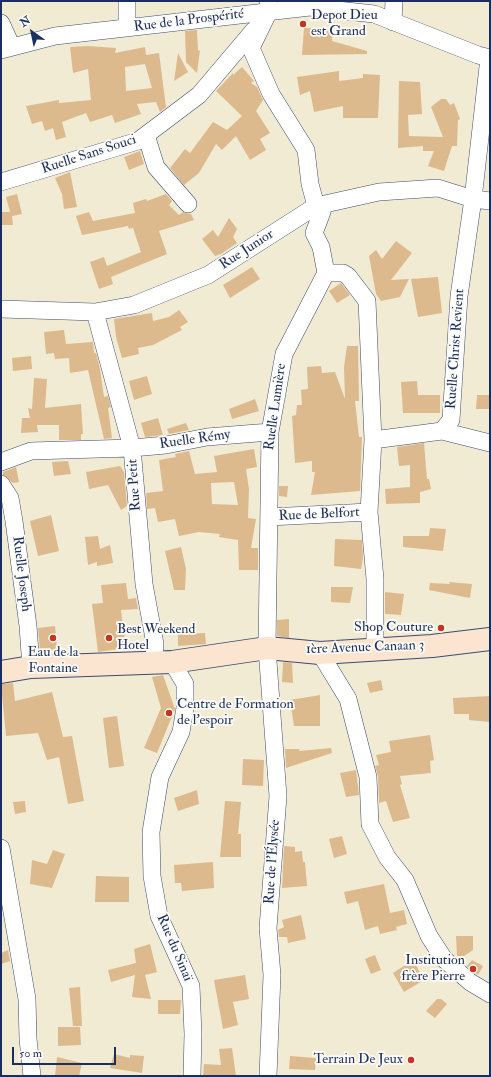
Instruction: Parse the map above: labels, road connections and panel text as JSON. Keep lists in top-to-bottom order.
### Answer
{
  "streets": {
    "main road": ["1ère Avenue Canaan 3"],
    "street": [
      "Rue de la Prospérité",
      "Ruelle Sans Souci",
      "Rue Junior",
      "Ruelle Christ Revient",
      "Ruelle Lumière",
      "Ruelle Rémy",
      "Rue Petit",
      "Rue de Belfort",
      "Ruelle Joseph",
      "Rue de l'Élysée",
      "Rue du Sinaï"
    ]
  },
  "crossings": [
    ["Rue de la Prospérité", "Ruelle Sans Souci"],
    ["Rue de la Prospérité", "Ruelle Christ Revient"],
    ["Rue Junior", "Ruelle Christ Revient"],
    ["Rue Junior", "Rue Petit"],
    ["Ruelle Lumière", "Ruelle Rémy"],
    ["Ruelle Lumière", "Rue de Belfort"],
    ["Ruelle Lumière", "1ère Avenue Canaan 3"],
    ["Ruelle Lumière", "Rue de l'Élysée"],
    ["Ruelle Rémy", "Rue Petit"],
    ["Rue Petit", "1ère Avenue Canaan 3"],
    ["Rue Petit", "Rue du Sinaï"],
    ["Ruelle Joseph", "1ère Avenue Canaan 3"],
    ["1ère Avenue Canaan 3", "Rue de l'Élysée"],
    ["1ère Avenue Canaan 3", "Rue du Sinaï"]
  ],
  "places": [
    "Depot Dieu est Grand",
    "Shop Couture",
    "Eau de la Fontaine",
    "Best Weekend Hotel",
    "Centre de Formation de l'espoir",
    "Institution frère Pierre",
    "Terrain De Jeux"
  ],
  "scale_bar": "50 m",
  "north": "top left"
}
